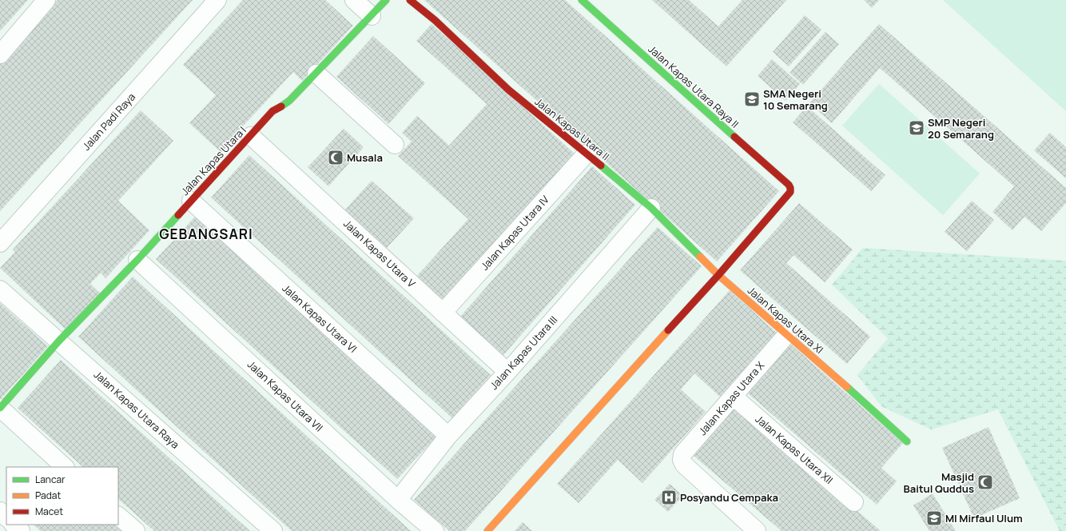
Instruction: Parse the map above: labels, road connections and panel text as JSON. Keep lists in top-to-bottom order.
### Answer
{
  "streets": {
    "street": [
      "Jalan Kapas Utara Raya II",
      "Jalan Padi Raya",
      "Jalan Kapas Utara II",
      "Jalan Kapas Utara I",
      "Jalan Kapas Utara IV",
      "Jalan Kapas Utara V",
      "Jalan Kapas Utara VI",
      "Jalan Kapas Utara XI",
      "Jalan Kapas Utara III",
      "Jalan Kapas Utara VII",
      "Jalan Kapas Utara X",
      "Jalan Kapas Utara Raya",
      "Jalan Kapas Utara XII"
    ]
  },
  "crossings": [
    ["Jalan Kapas Utara Raya II", "Jalan Kapas Utara II"],
    ["Jalan Kapas Utara Raya II", "Jalan Kapas Utara XI"],
    ["Jalan Kapas Utara II", "Jalan Kapas Utara IV"],
    ["Jalan Kapas Utara II", "Jalan Kapas Utara XI"],
    ["Jalan Kapas Utara II", "Jalan Kapas Utara III"],
    ["Jalan Kapas Utara I", "Jalan Kapas Utara V"],
    ["Jalan Kapas Utara I", "Jalan Kapas Utara VI"],
    ["Jalan Kapas Utara I", "Jalan Kapas Utara VII"],
    ["Jalan Kapas Utara I", "Jalan Kapas Utara Raya"],
    ["Jalan Kapas Utara IV", "Jalan Kapas Utara V"],
    ["Jalan Kapas Utara V", "Jalan Kapas Utara III"],
    ["Jalan Kapas Utara VI", "Jalan Kapas Utara III"],
    ["Jalan Kapas Utara XI", "Jalan Kapas Utara X"],
    ["Jalan Kapas Utara III", "Jalan Kapas Utara VII"],
    ["Jalan Kapas Utara X", "Jalan Kapas Utara XII"]
  ],
  "districts": ["GEBANGSARI"],
  "places": {
    "school or university": ["SMA Negeri 10 Semarang", "SMP Negeri 20 Semarang", "MI Mirfaul Ulum"],
    "mosque": ["Musala", "Masjid Baitul Quddus"],
    "hospital": ["Posyandu Cempaka"]
  },
  "legend": ["Lancar", "Padat", "Macet"]
}
